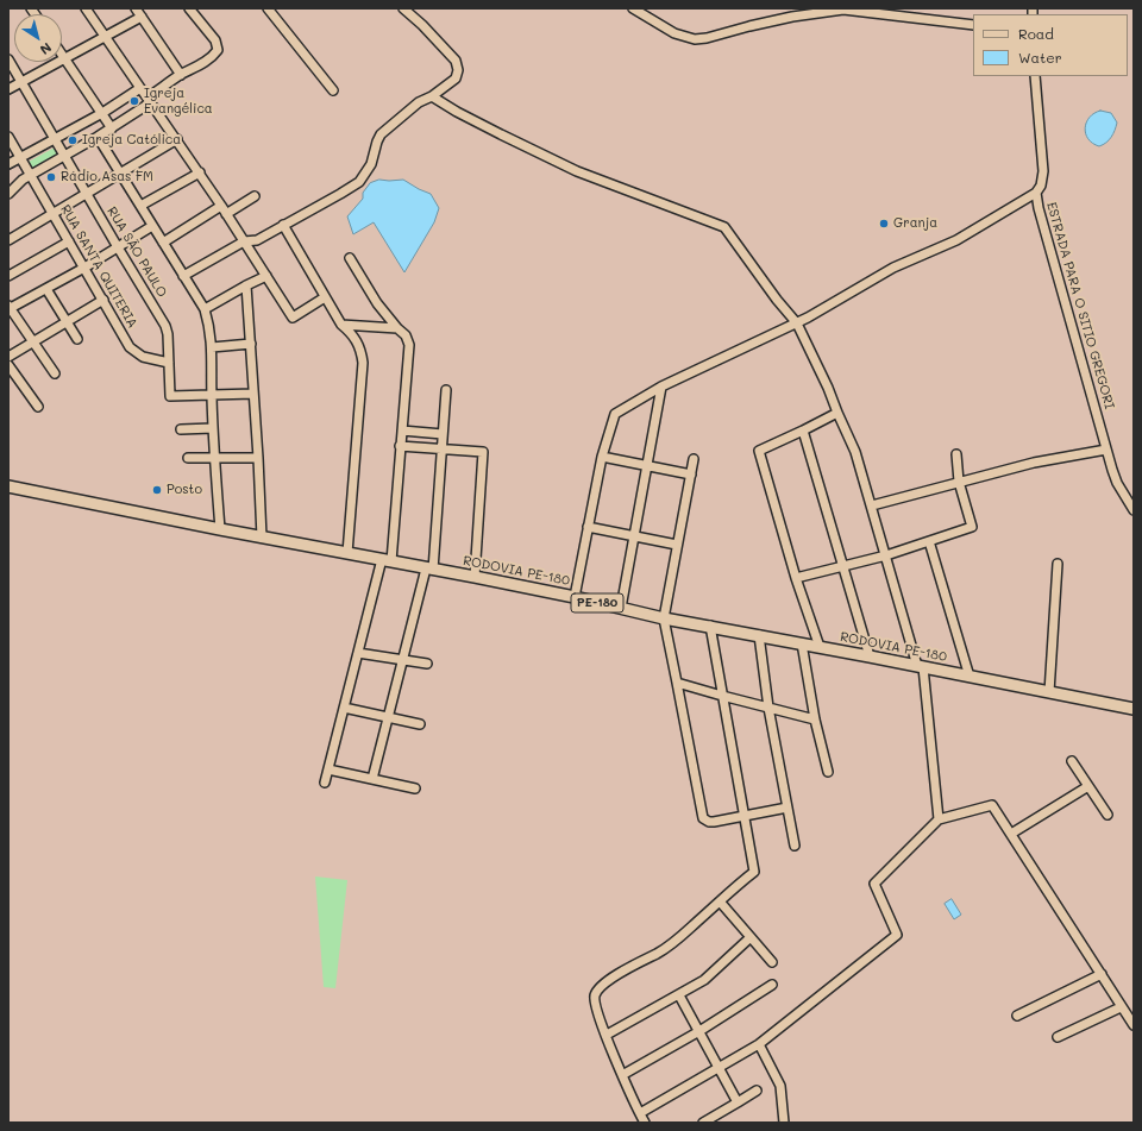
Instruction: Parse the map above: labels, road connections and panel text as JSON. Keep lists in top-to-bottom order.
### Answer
{
  "streets": {
    "main road": ["RODOVIA PE-180", "PE-180"],
    "street": ["RUA SÃO PAULO", "RUA SANTA QUITERIA", "ESTRADA PARA O SITIO GREGORI"]
  },
  "crossings": [
    ["RUA SÃO PAULO", "RUA SANTA QUITERIA"]
  ],
  "places": [
    "Igreja Evangélica",
    "Igreja Católica",
    "Rádio Asas FM",
    "Granja",
    "Posto"
  ],
  "legend": ["Road", "Water"],
  "north": "bottom right"
}
